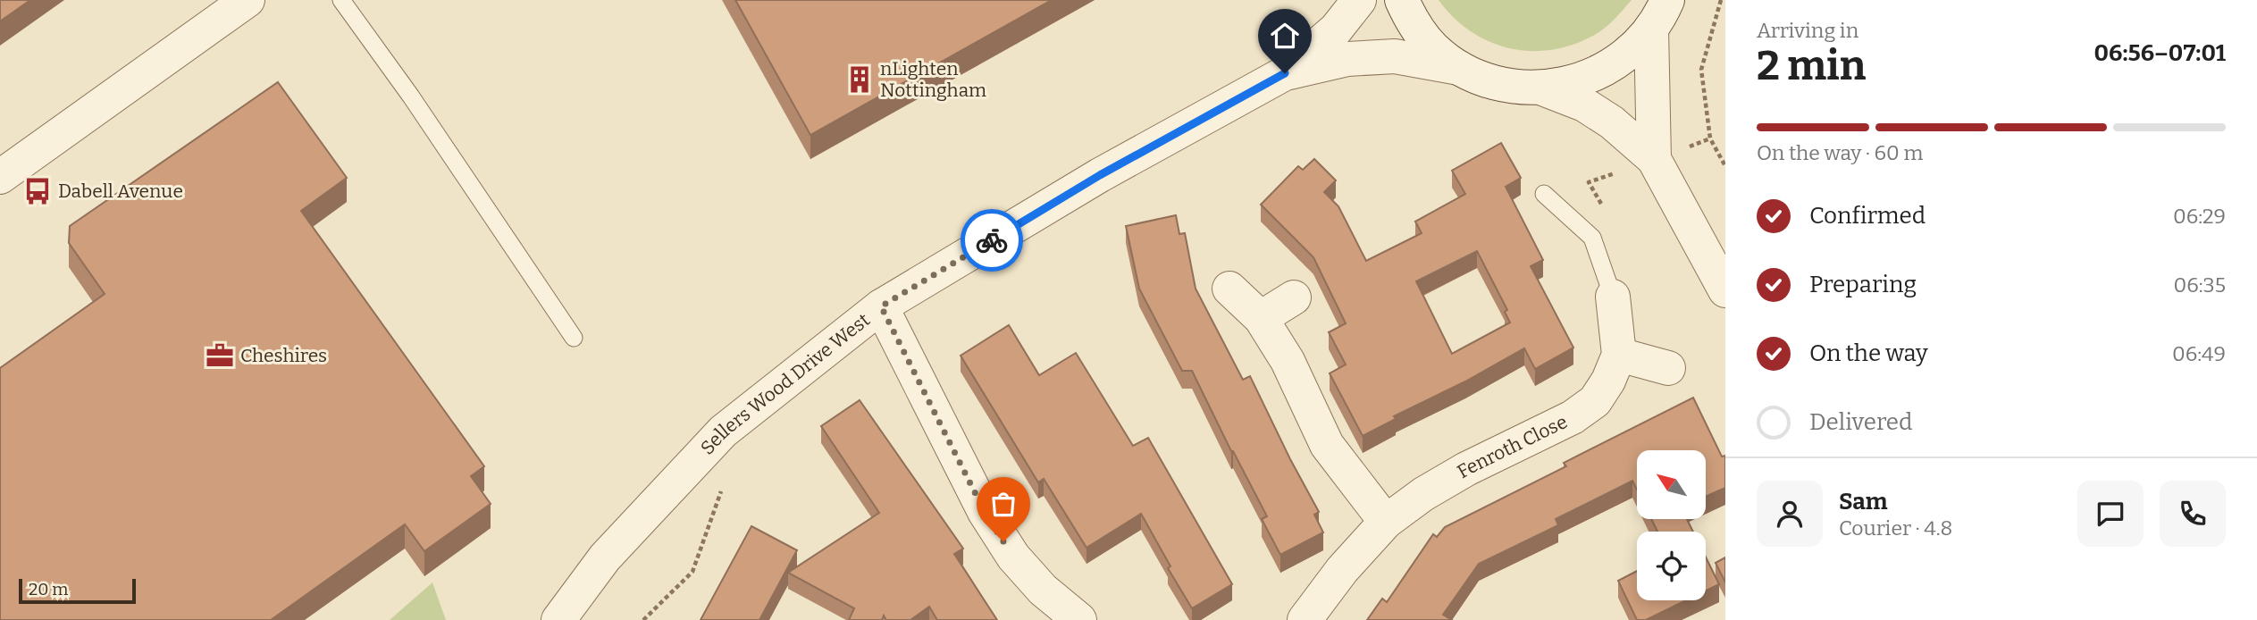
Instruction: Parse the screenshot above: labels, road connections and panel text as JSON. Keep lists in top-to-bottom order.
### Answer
{
  "streets": {
    "street": ["Sellers Wood Drive West", "Fenroth Close"]
  },
  "places": {
    "building": ["nLighten Nottingham"],
    "bus stop": ["Dabell Avenue"],
    "office": ["Cheshires"]
  },
  "scale_bar": "20 m",
  "north": "top left",
  "page": {
    "heading": ["2 min", "Arriving in", "06:56–07:01"],
    "panel": ["Sam", "Courier · 4.8"],
    "bar": "On the way · 60 m",
    "list": [
      ["Confirmed", "06:29"],
      ["Preparing", "06:35"],
      ["On the way", "06:49"],
      "Delivered"
    ],
    "scale": "20 m"
  }
}
